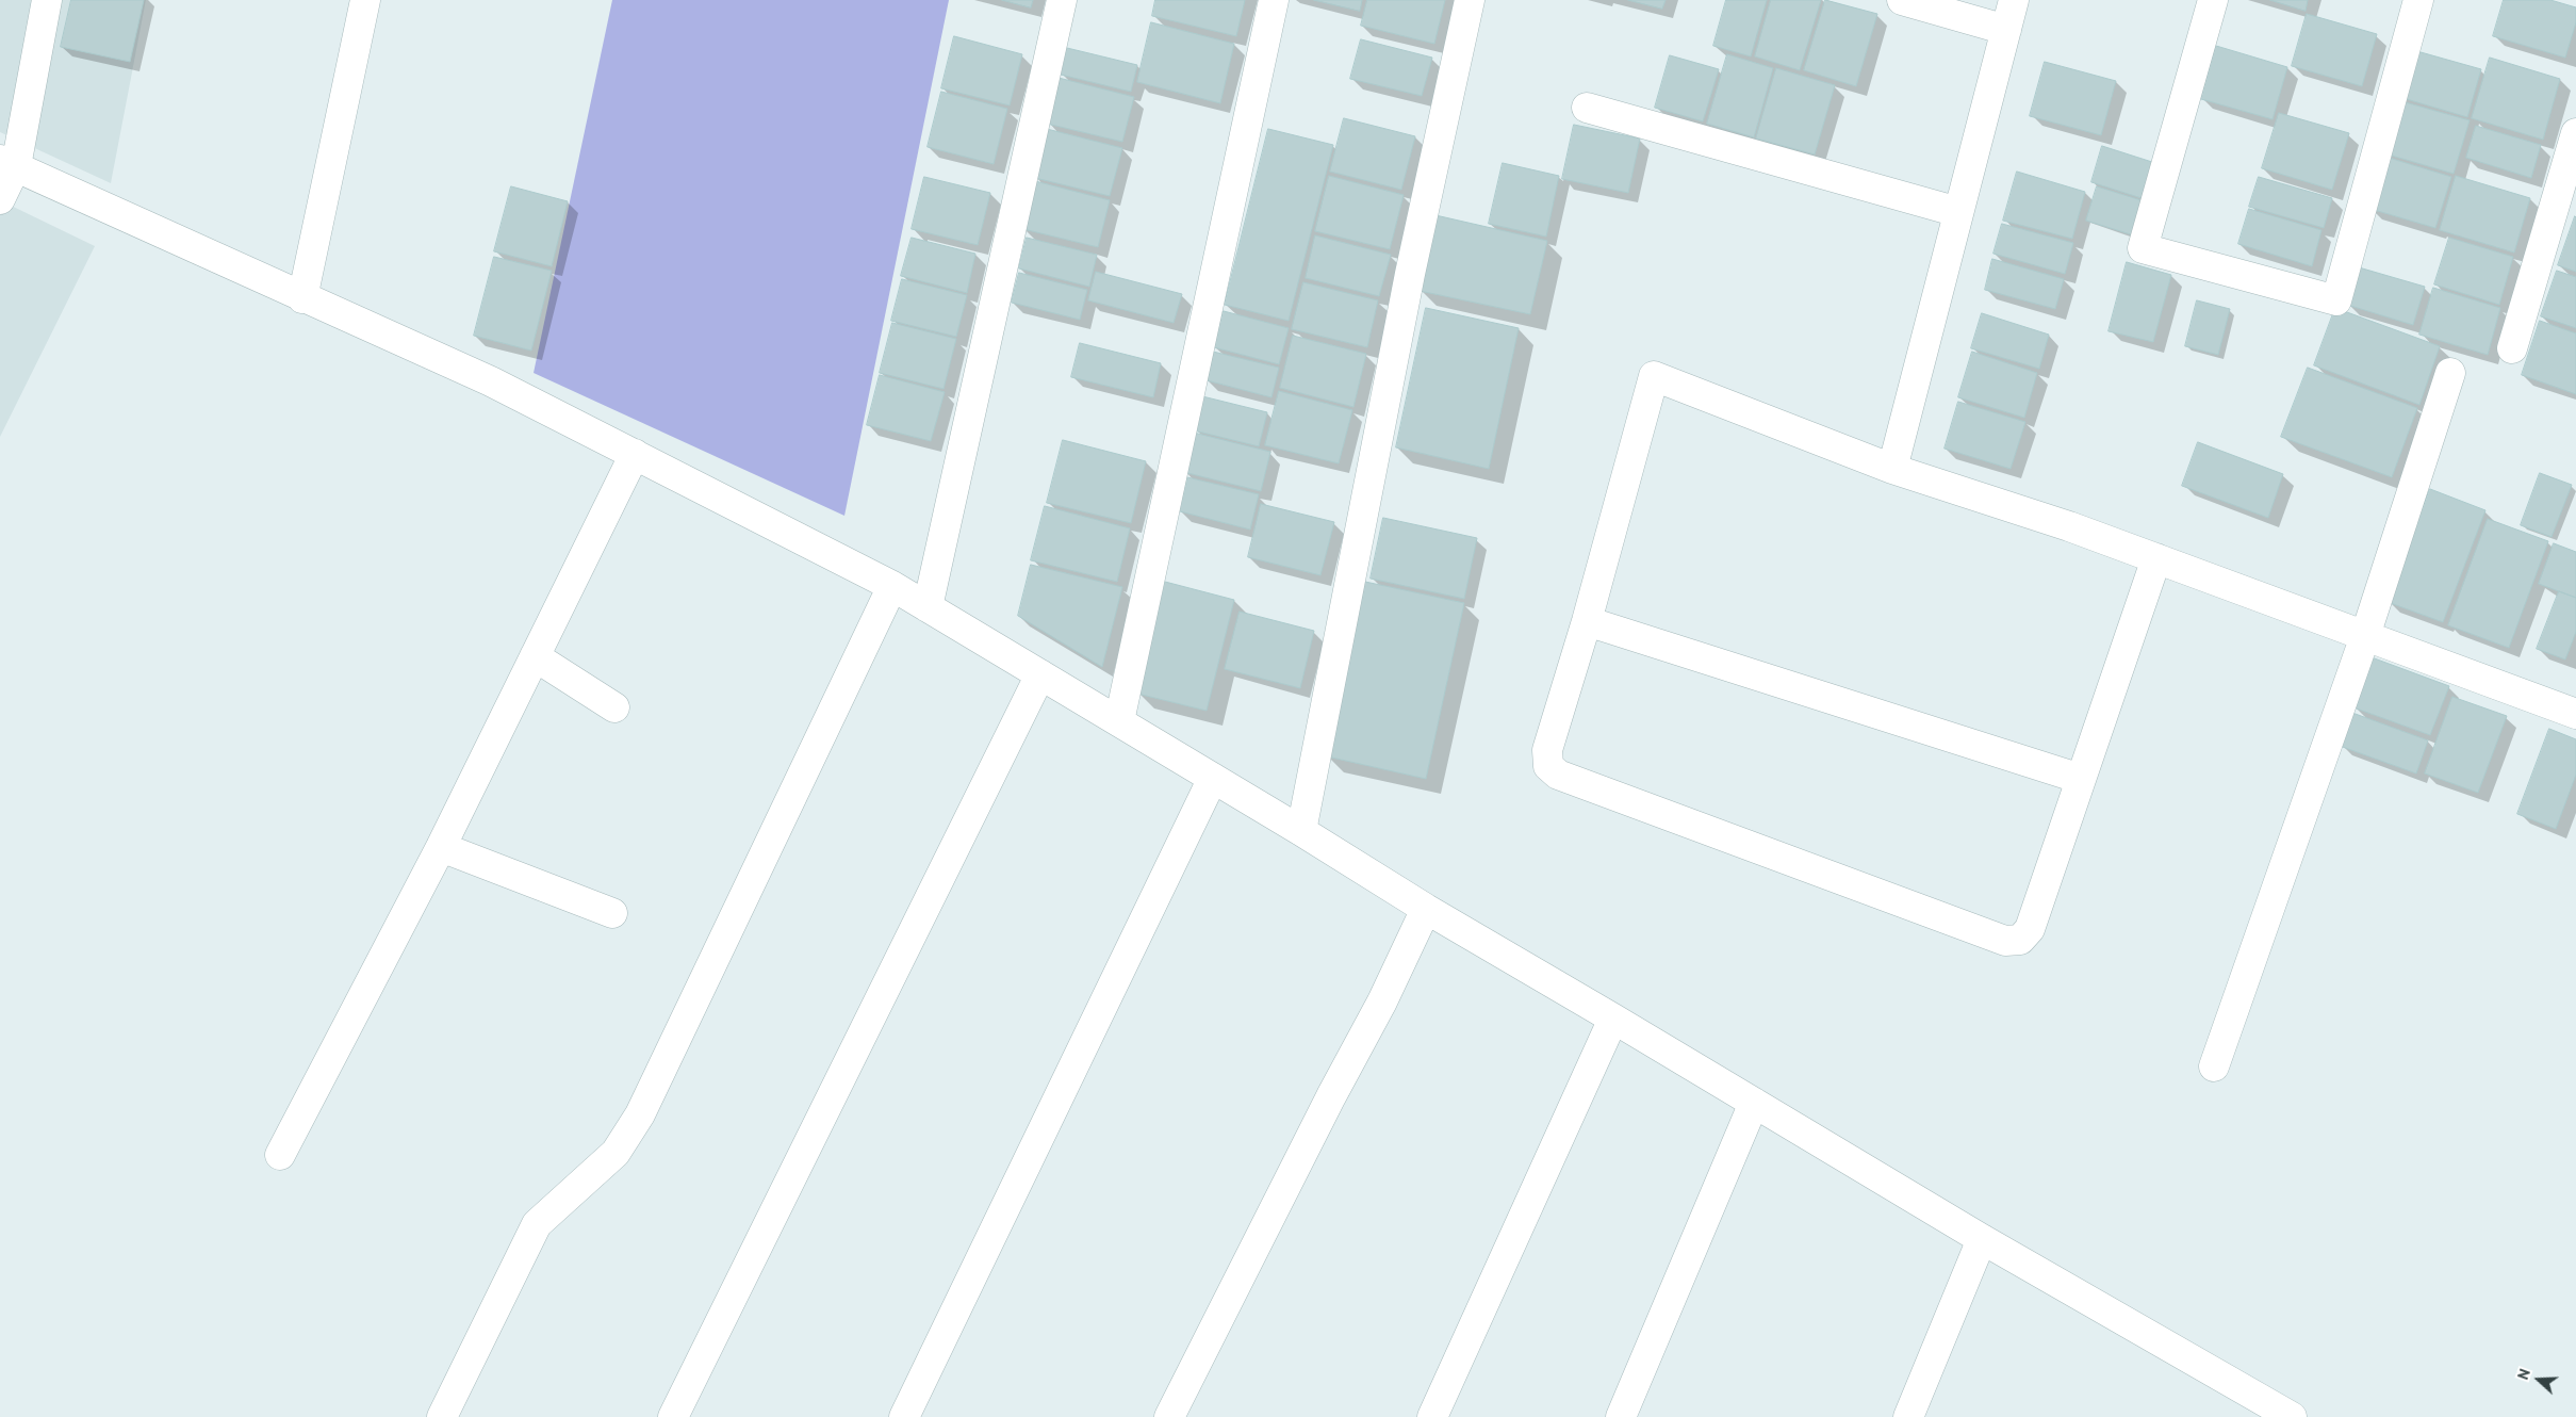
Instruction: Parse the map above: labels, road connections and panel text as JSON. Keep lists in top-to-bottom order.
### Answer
{
  "north": "left"
}
